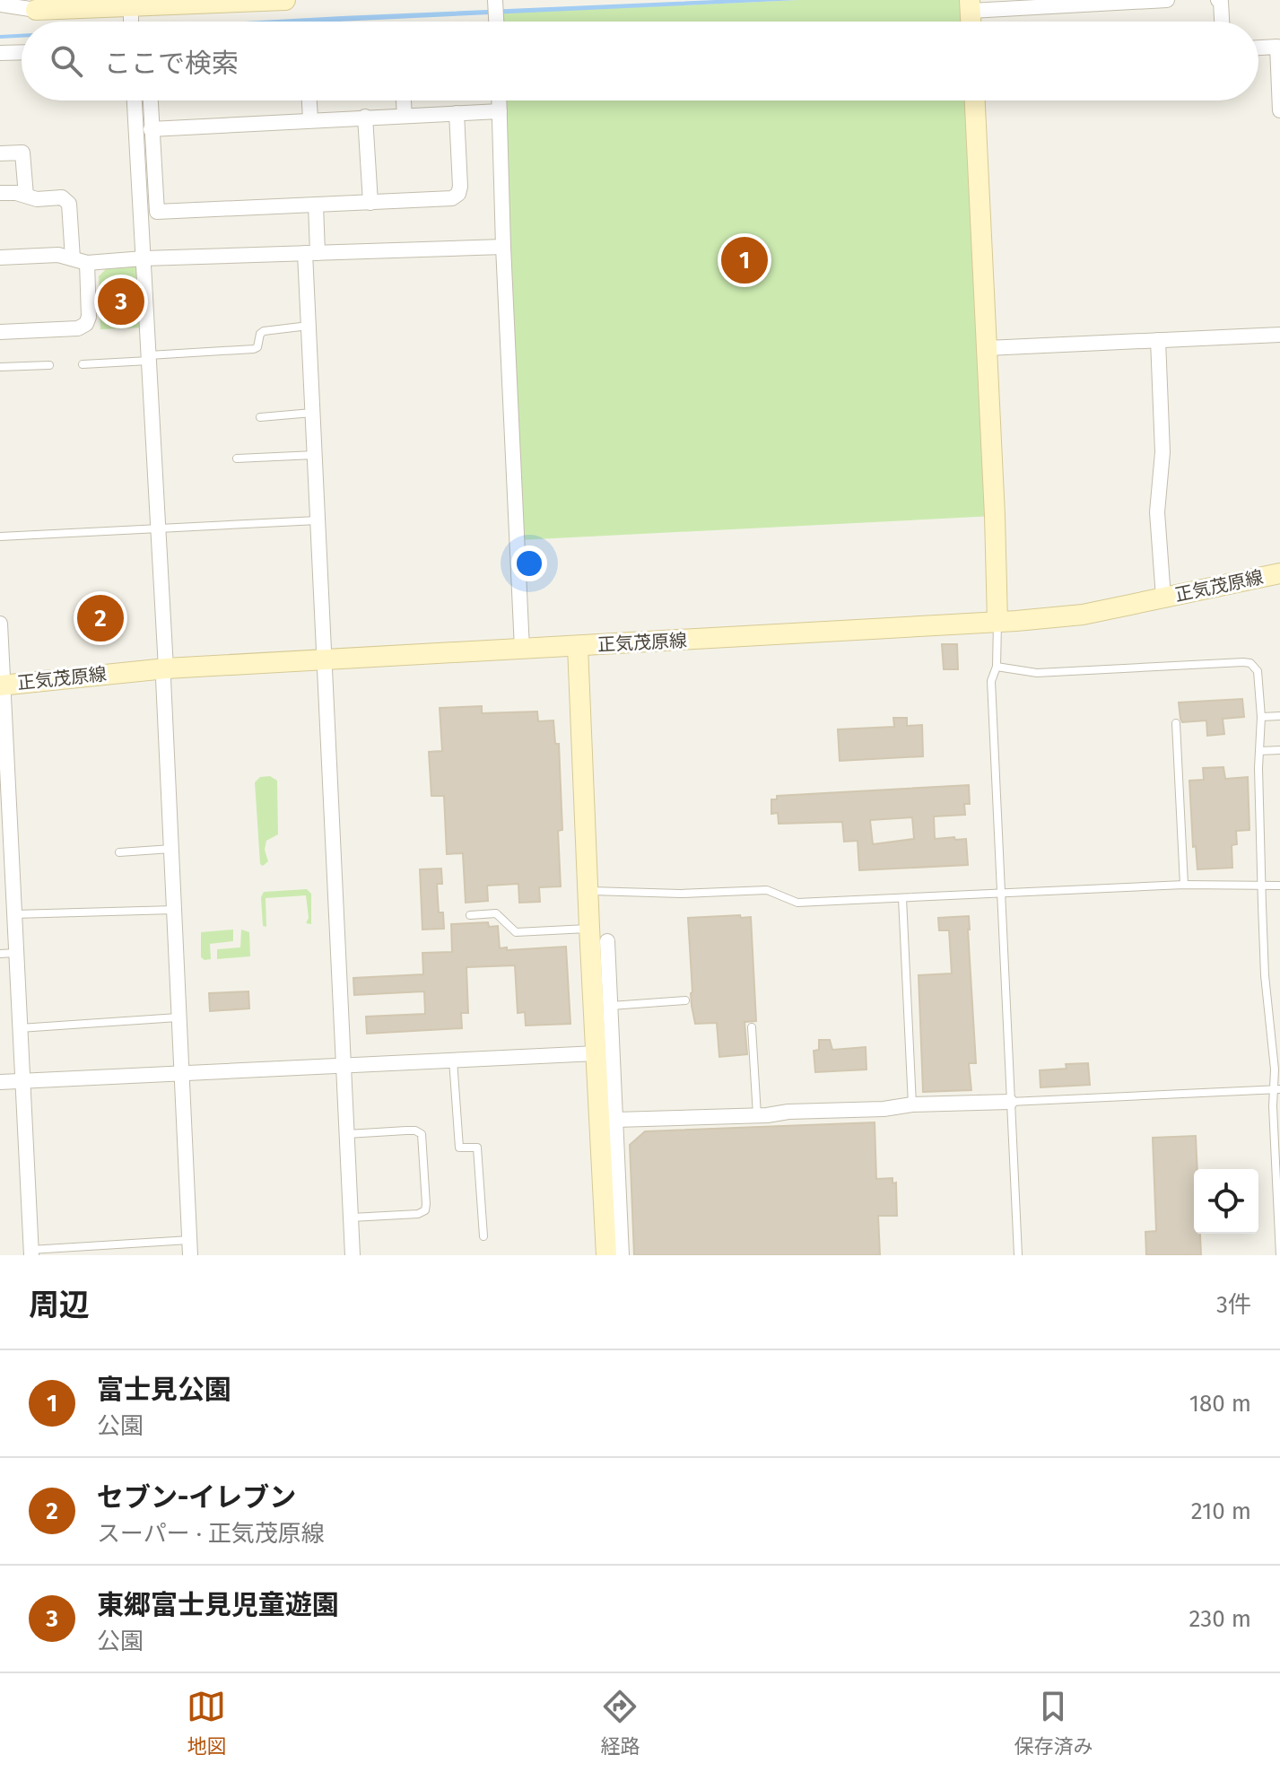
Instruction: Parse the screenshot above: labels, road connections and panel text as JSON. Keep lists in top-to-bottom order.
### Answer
{
  "streets": {
    "street": ["正気茂原線"]
  },
  "page": {
    "search": "ここで検索",
    "pins": ["1", "3", "2"],
    "heading": ["周辺", "3件"],
    "list": [
      {
        "mark": "1",
        "name": "富士見公園",
        "note": "公園",
        "value": "180 m"
      },
      {
        "mark": "2",
        "name": "セブン-イレブン",
        "note": "スーパー · 正気茂原線",
        "value": "210 m"
      },
      {
        "mark": "3",
        "name": "東郷富士見児童遊園",
        "note": "公園",
        "value": "230 m"
      }
    ],
    "nav": ["地図", "経路", "保存済み"]
  }
}
